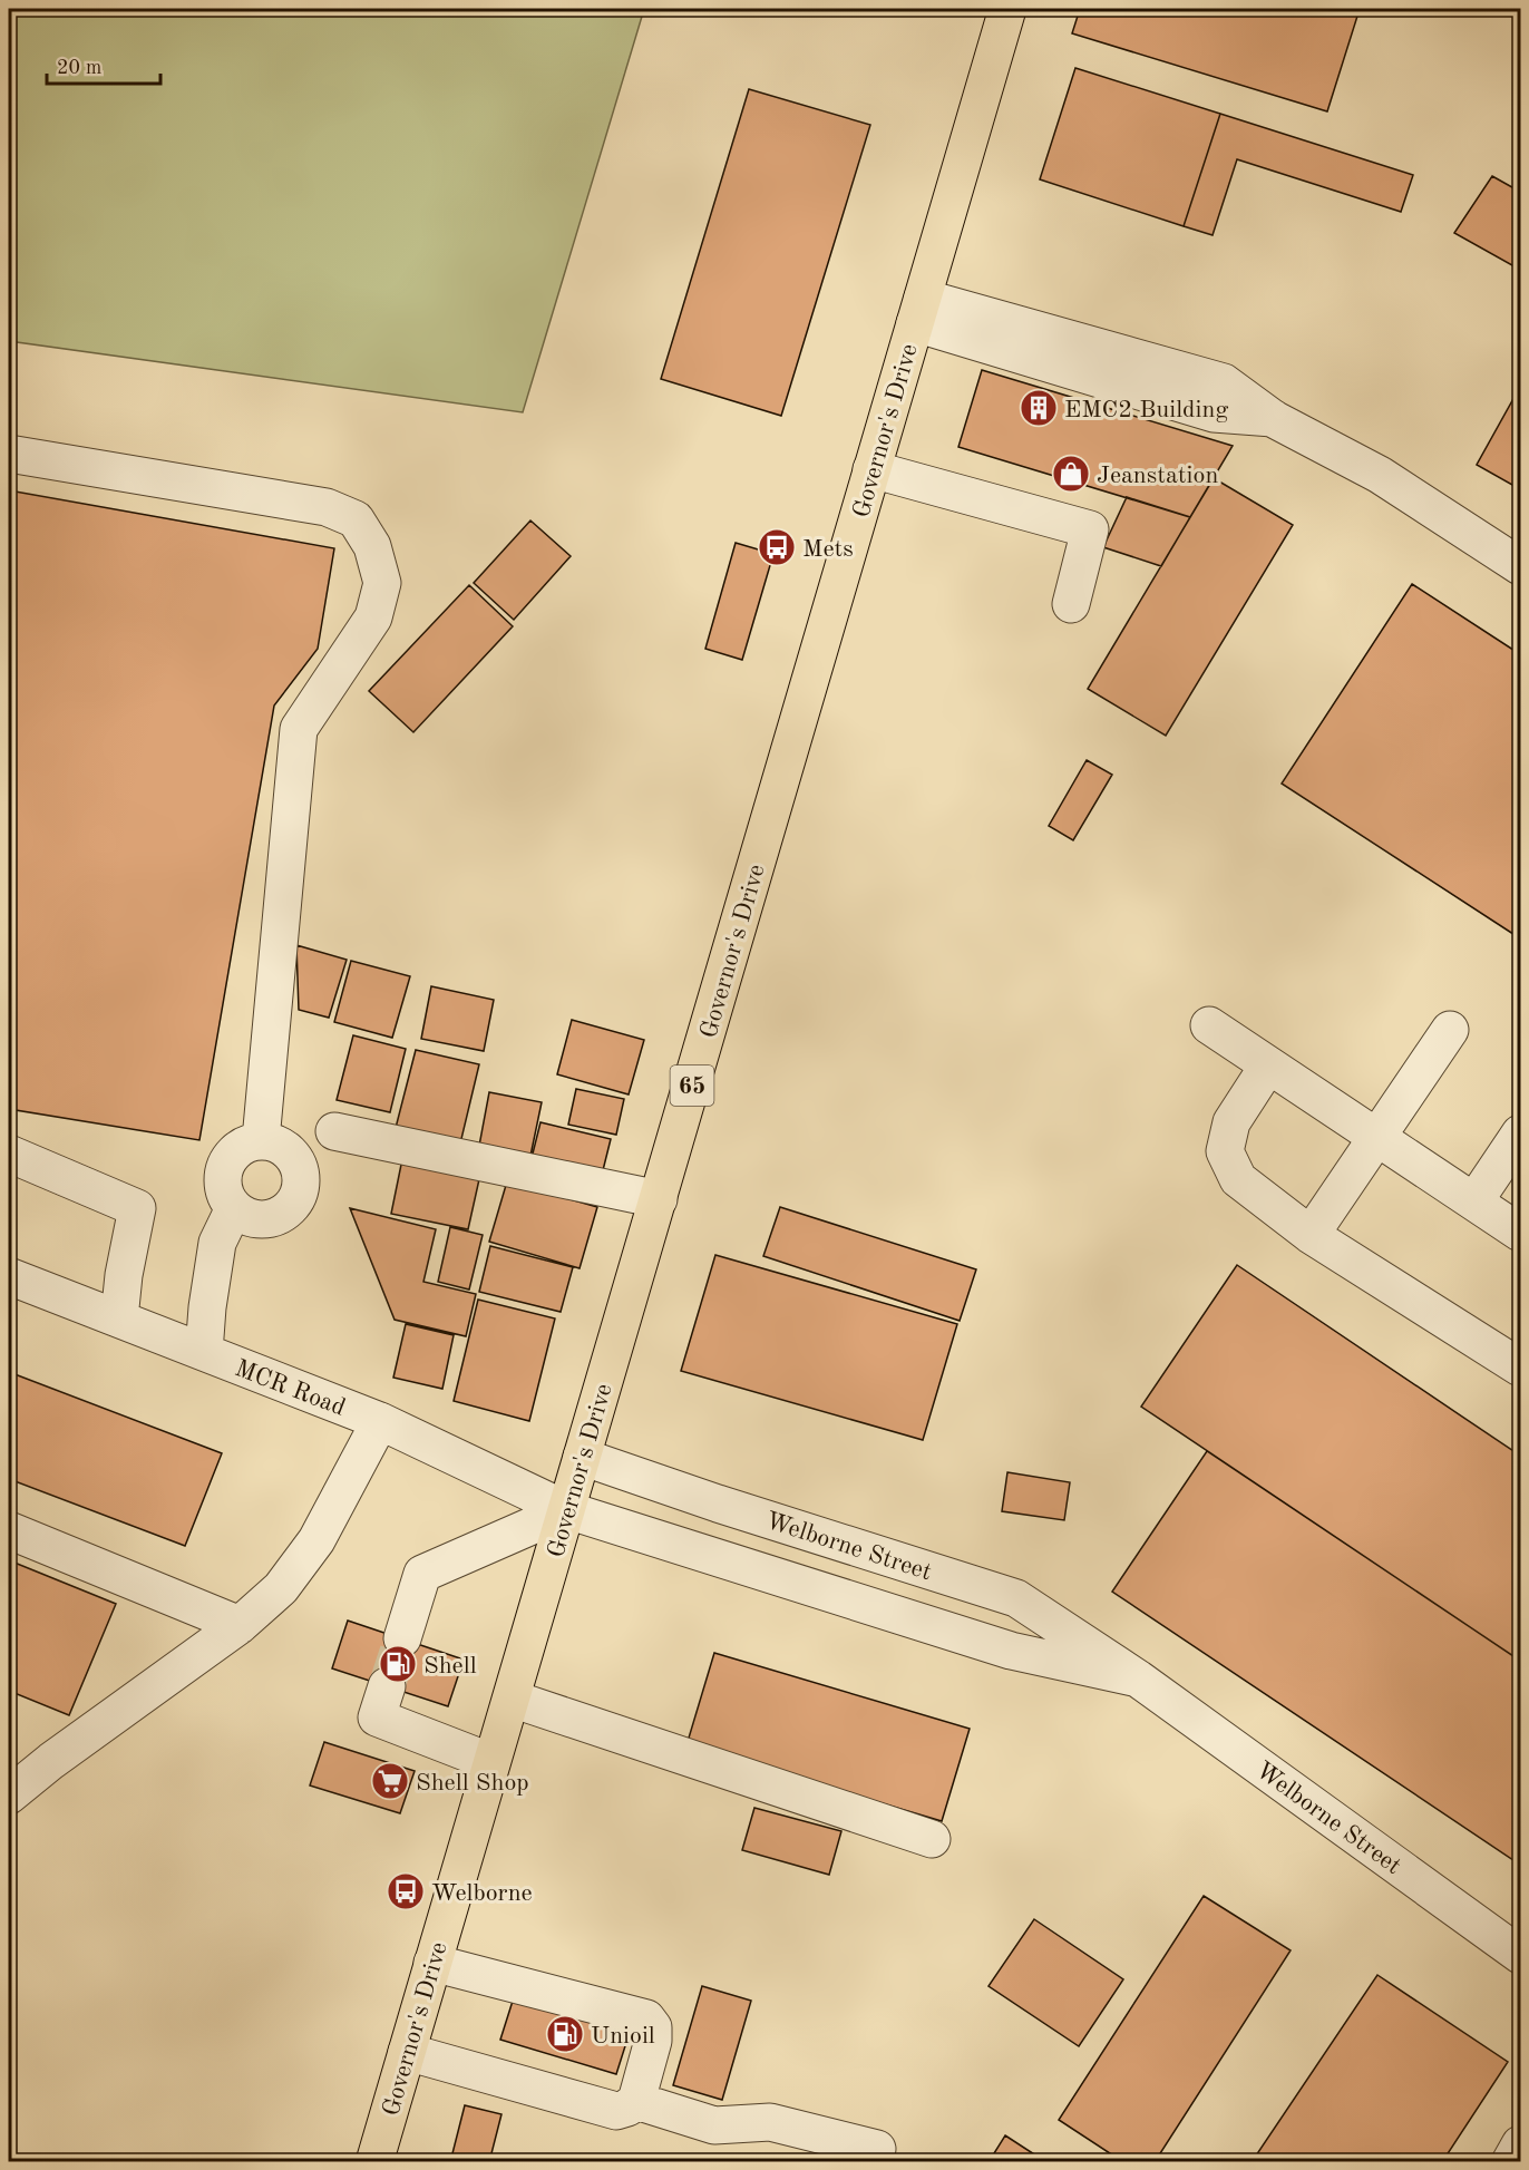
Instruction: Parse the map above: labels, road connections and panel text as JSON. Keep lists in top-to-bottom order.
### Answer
{
  "streets": {
    "highway": ["Governor's Drive", "65"],
    "street": ["MCR Road", "Welborne Street"]
  },
  "crossings": [
    ["Governor's Drive", "MCR Road"],
    ["Governor's Drive", "Welborne Street"],
    ["MCR Road", "Welborne Street"]
  ],
  "places": {
    "building": ["EMC2 Building"],
    "shop": ["Jeanstation"],
    "bus stop": ["Mets", "Welborne"],
    "fuel station": ["Shell", "Unioil"],
    "supermarket": ["Shell Shop"]
  },
  "scale_bar": "20 m"
}
